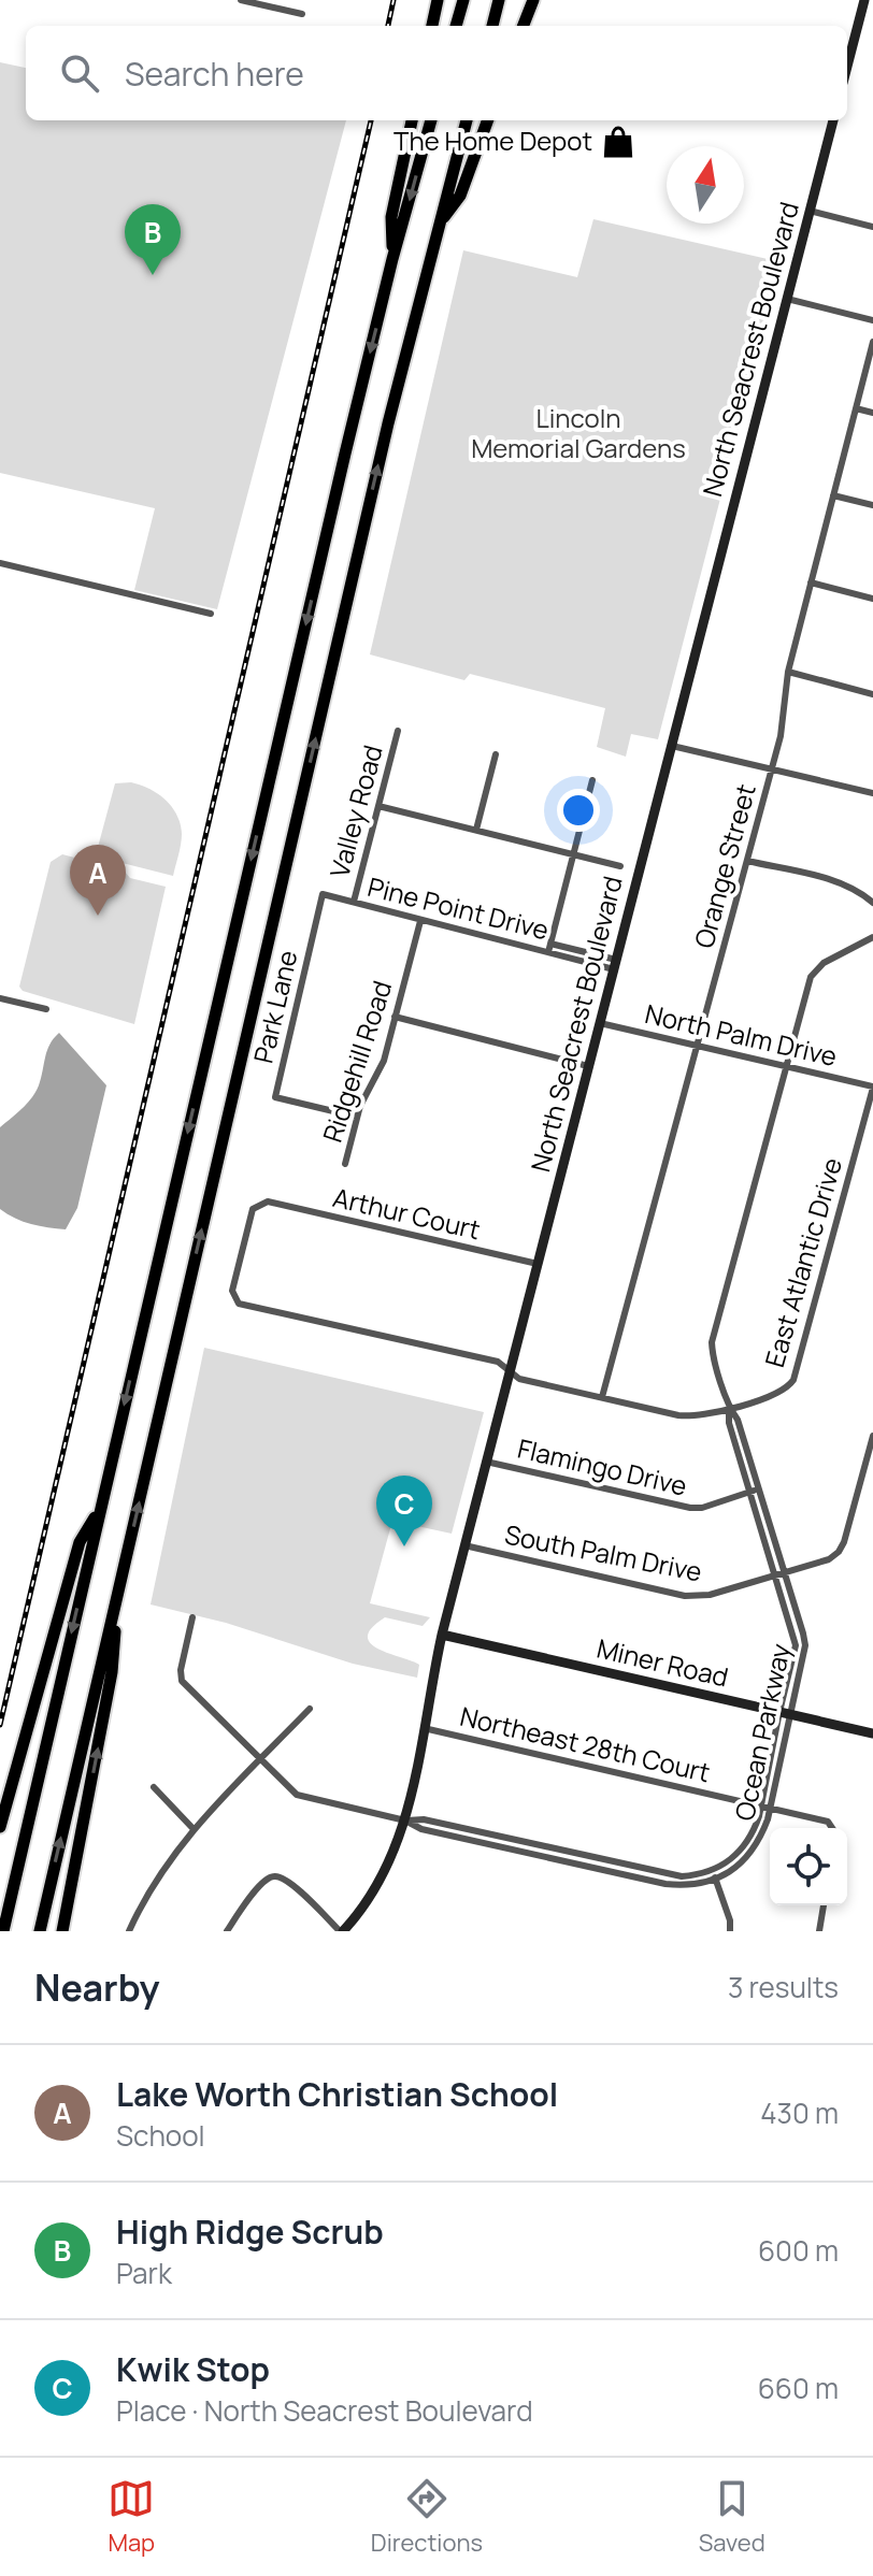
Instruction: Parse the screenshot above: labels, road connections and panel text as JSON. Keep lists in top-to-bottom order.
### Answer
{
  "streets": {
    "street": [
      "North Seacrest Boulevard",
      "Valley Road",
      "Orange Street",
      "Pine Point Drive",
      "Park Lane",
      "North Palm Drive",
      "Ridgehill Road",
      "Arthur Court",
      "East Atlantic Drive",
      "Flamingo Drive",
      "South Palm Drive",
      "Miner Road",
      "Ocean Parkway",
      "Northeast 28th Court"
    ]
  },
  "crossings": [
    ["North Seacrest Boulevard", "Pine Point Drive"],
    ["North Seacrest Boulevard", "North Palm Drive"],
    ["North Seacrest Boulevard", "Arthur Court"],
    ["North Seacrest Boulevard", "Flamingo Drive"],
    ["North Seacrest Boulevard", "South Palm Drive"],
    ["North Seacrest Boulevard", "Miner Road"],
    ["North Seacrest Boulevard", "Ocean Parkway"],
    ["North Seacrest Boulevard", "Northeast 28th Court"],
    ["Valley Road", "Pine Point Drive"],
    ["Orange Street", "North Palm Drive"],
    ["Pine Point Drive", "Park Lane"],
    ["Pine Point Drive", "Ridgehill Road"],
    ["Park Lane", "Ridgehill Road"],
    ["North Palm Drive", "East Atlantic Drive"],
    ["North Palm Drive", "Ocean Parkway"],
    ["East Atlantic Drive", "Ocean Parkway"],
    ["Flamingo Drive", "Ocean Parkway"],
    ["South Palm Drive", "Ocean Parkway"],
    ["Miner Road", "Ocean Parkway"],
    ["Ocean Parkway", "Northeast 28th Court"]
  ],
  "parks": ["Lincoln Memorial Gardens"],
  "places": {
    "shop": ["The Home Depot"]
  },
  "north": "top",
  "page": {
    "search": "Search here",
    "pins": ["B", "A", "C"],
    "heading": ["Nearby", "3 results"],
    "list": [
      {
        "mark": "A",
        "name": "Lake Worth Christian School",
        "note": "School",
        "value": "430 m"
      },
      {
        "mark": "B",
        "name": "High Ridge Scrub",
        "note": "Park",
        "value": "600 m"
      },
      {
        "mark": "C",
        "name": "Kwik Stop",
        "note": "Place · North Seacrest Boulevard",
        "value": "660 m"
      }
    ],
    "nav": ["Map", "Directions", "Saved"]
  }
}
